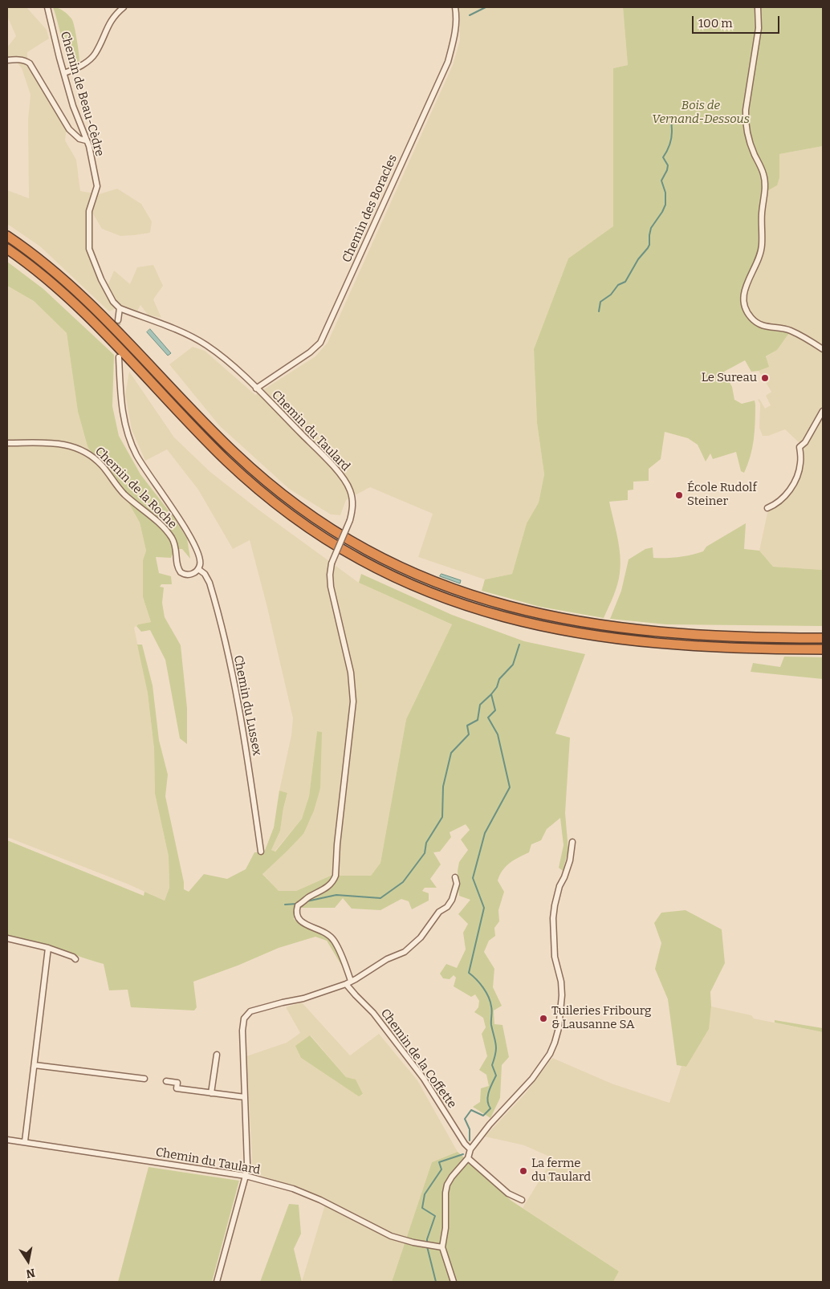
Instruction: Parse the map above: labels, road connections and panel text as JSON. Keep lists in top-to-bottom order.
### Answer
{
  "streets": {
    "street": [
      "Chemin de Beau-Cèdre",
      "Chemin des Boracles",
      "Chemin du Taulard",
      "Chemin de la Roche",
      "Chemin du Lussex",
      "Chemin de la Coffette"
    ]
  },
  "crossings": [
    ["Chemin de Beau-Cèdre", "Chemin du Taulard"],
    ["Chemin des Boracles", "Chemin du Taulard"],
    ["Chemin du Taulard", "Chemin de la Coffette"],
    ["Chemin de la Roche", "Chemin du Lussex"]
  ],
  "parks": ["Bois de Vernand-Dessous"],
  "places": [
    "Le Sureau",
    "École Rudolf Steiner",
    "Tuileries Fribourg & Lausanne SA",
    "La ferme du Taulard"
  ],
  "scale_bar": "100 m",
  "north": "bottom"
}
